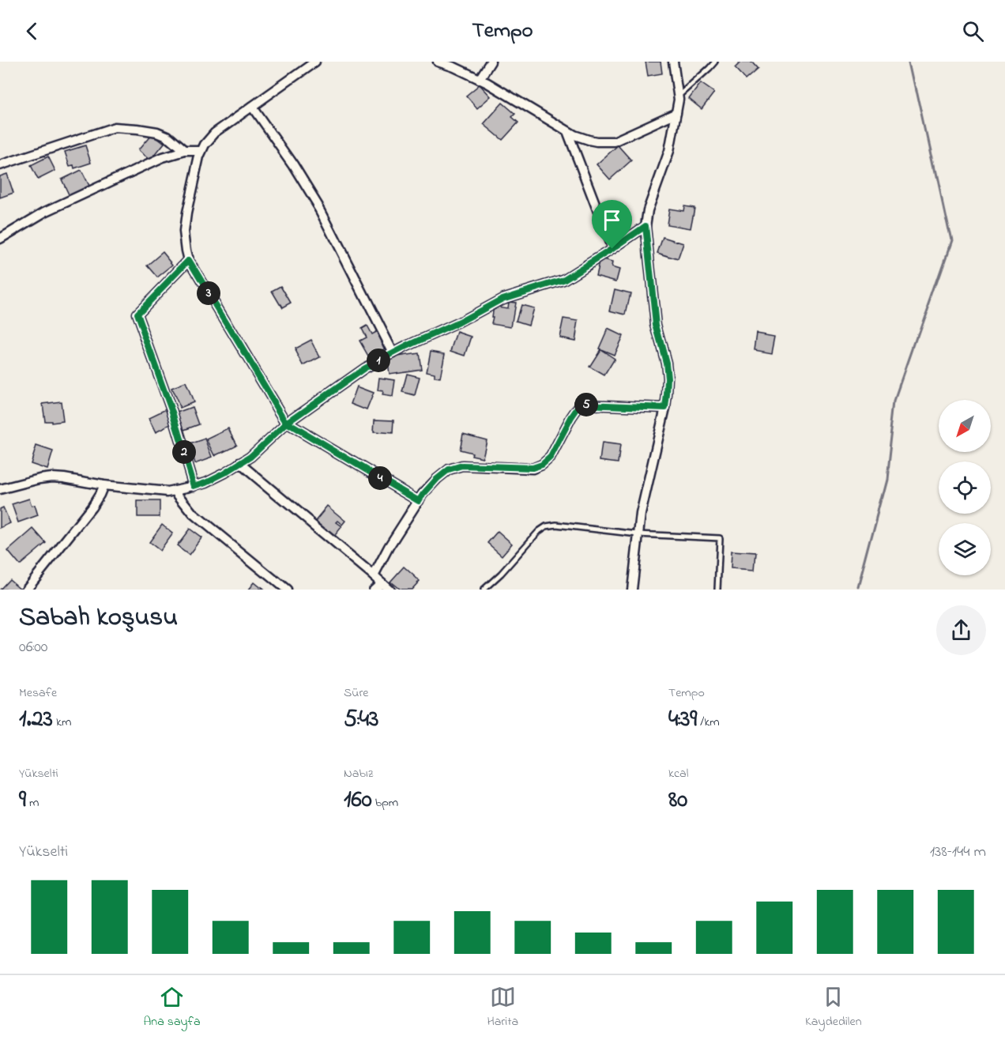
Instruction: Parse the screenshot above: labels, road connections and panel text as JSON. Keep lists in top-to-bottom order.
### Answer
{
  "north": "bottom left",
  "page": {
    "header": "Tempo",
    "pins": [
      "3",
      "1",
      "5",
      "2",
      "4"
    ],
    "heading": ["Sabah koşusu", "06:00"],
    "stats": [
      ["Mesafe", "1.23 km"],
      ["Süre", "5:43"],
      ["Tempo", "4:39 /km"],
      ["Yükselti", "9 m"],
      ["Nabız", "160 bpm"],
      ["kcal", "80"]
    ],
    "chart": ["Yükselti", "138–144 m"],
    "tabs": ["Ana sayfa", "Harita", "Kaydedilen"]
  }
}
